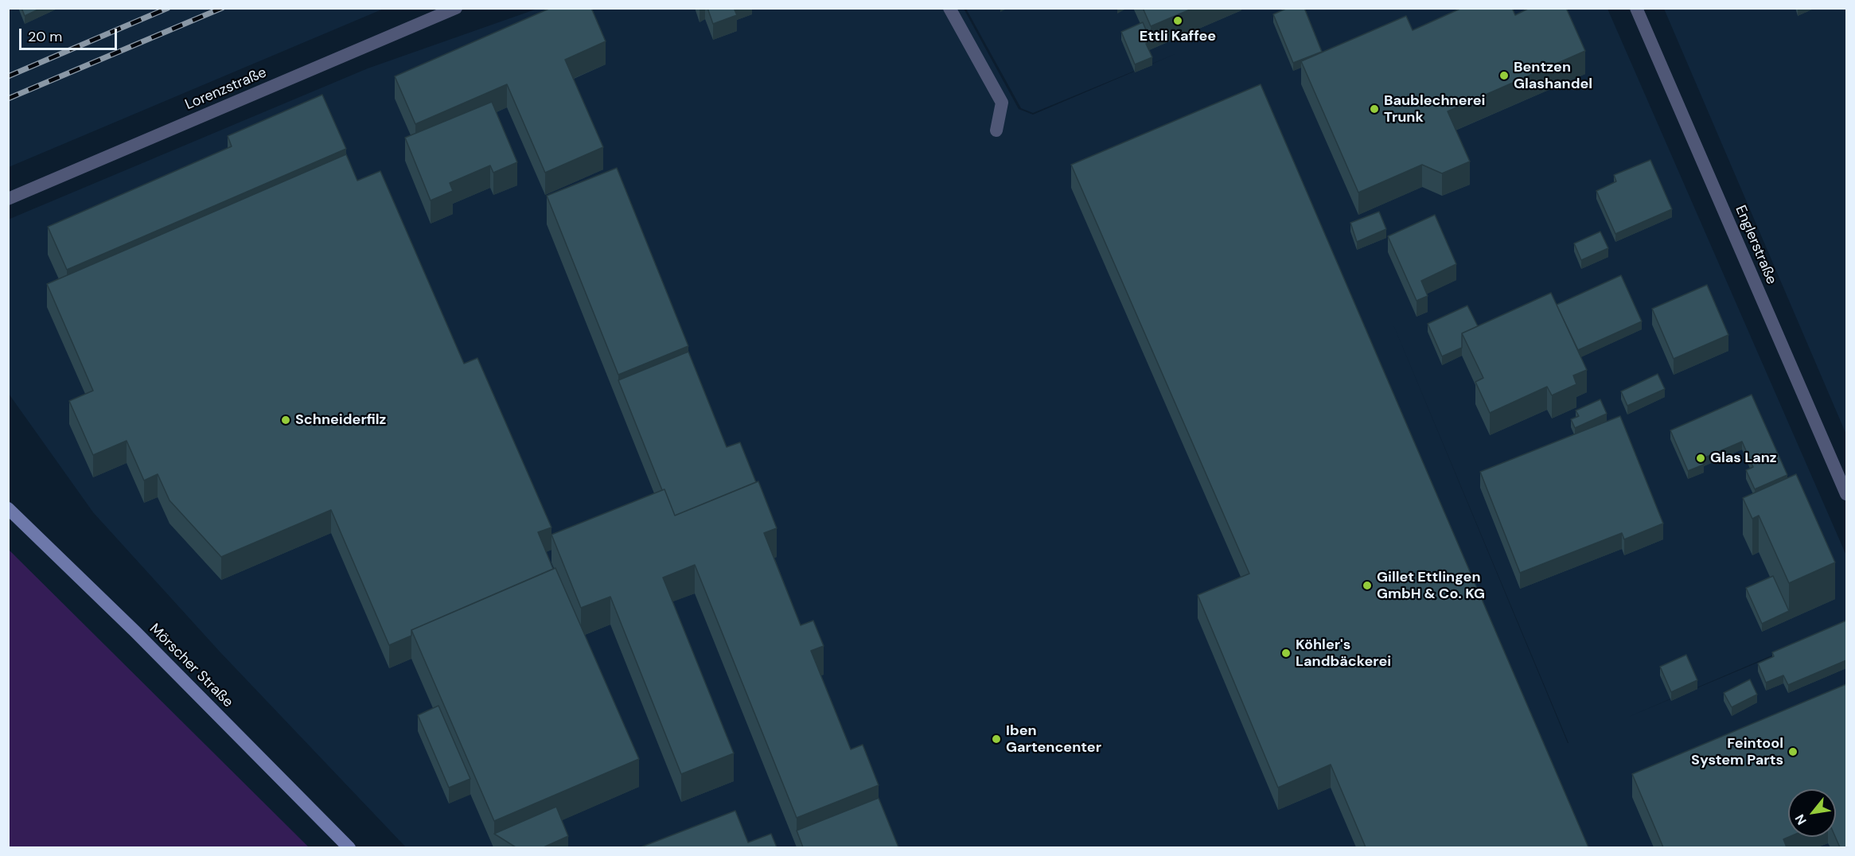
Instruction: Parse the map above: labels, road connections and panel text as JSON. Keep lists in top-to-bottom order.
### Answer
{
  "streets": {
    "main road": ["Mörscher Straße"],
    "street": ["Lorenzstraße", "Englerstraße"]
  },
  "places": [
    "Ettli Kaffee",
    "Bentzen Glashandel",
    "Baublechnerei Trunk",
    "Schneiderfilz",
    "Glas Lanz",
    "Gillet Ettlingen GmbH & Co. KG",
    "Köhler's Landbäckerei",
    "Iben Gartencenter",
    "Feintool System Parts"
  ],
  "scale_bar": "20 m",
  "north": "bottom left"
}
